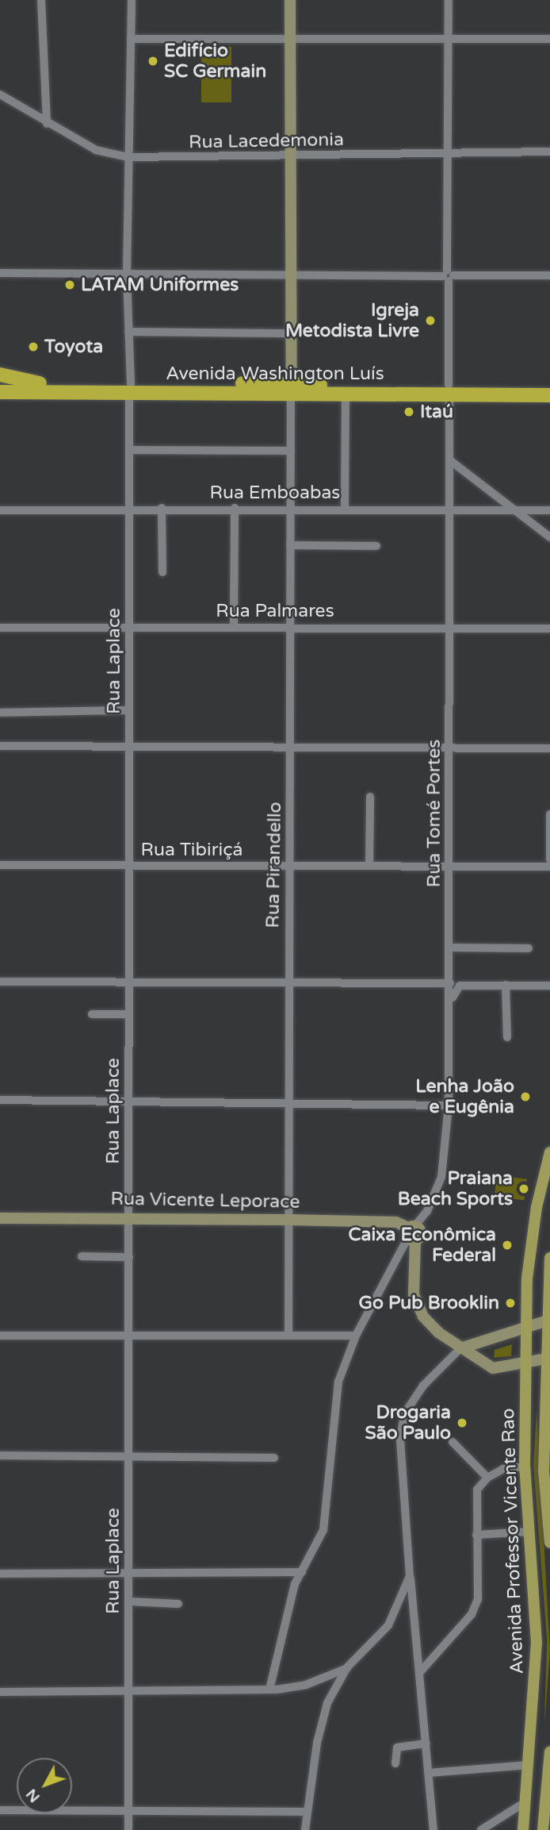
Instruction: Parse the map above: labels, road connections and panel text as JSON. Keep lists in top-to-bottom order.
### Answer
{
  "streets": {
    "highway": ["Avenida Washington Luís"],
    "main road": ["Avenida Professor Vicente Rao"],
    "street": [
      "Rua Lacedemonia",
      "Rua Emboabas",
      "Rua Palmares",
      "Rua Laplace",
      "Rua Tomé Portes",
      "Rua Tibiriçá",
      "Rua Pirandello",
      "Rua Vicente Leporace"
    ]
  },
  "crossings": [
    ["Rua Lacedemonia", "Rua Laplace"],
    ["Rua Lacedemonia", "Rua Tomé Portes"],
    ["Avenida Washington Luís", "Rua Laplace"],
    ["Avenida Washington Luís", "Rua Tomé Portes"],
    ["Avenida Washington Luís", "Rua Pirandello"],
    ["Rua Emboabas", "Rua Laplace"],
    ["Rua Emboabas", "Rua Tomé Portes"],
    ["Rua Emboabas", "Rua Pirandello"],
    ["Rua Palmares", "Rua Laplace"],
    ["Rua Palmares", "Rua Tomé Portes"],
    ["Rua Palmares", "Rua Pirandello"],
    ["Rua Laplace", "Rua Tibiriçá"],
    ["Rua Laplace", "Rua Vicente Leporace"],
    ["Rua Tomé Portes", "Rua Tibiriçá"],
    ["Rua Tomé Portes", "Rua Vicente Leporace"],
    ["Rua Tibiriçá", "Rua Pirandello"],
    ["Rua Pirandello", "Rua Vicente Leporace"]
  ],
  "places": [
    "Edifício SC Germain",
    "LATAM Uniformes",
    "Igreja Metodista Livre",
    "Toyota",
    "Itaú",
    "Lenha João e Eugênia",
    "Praiana Beach Sports",
    "Caixa Econômica Federal",
    "Go Pub Brooklin",
    "Drogaria São Paulo"
  ],
  "north": "bottom left"
}
